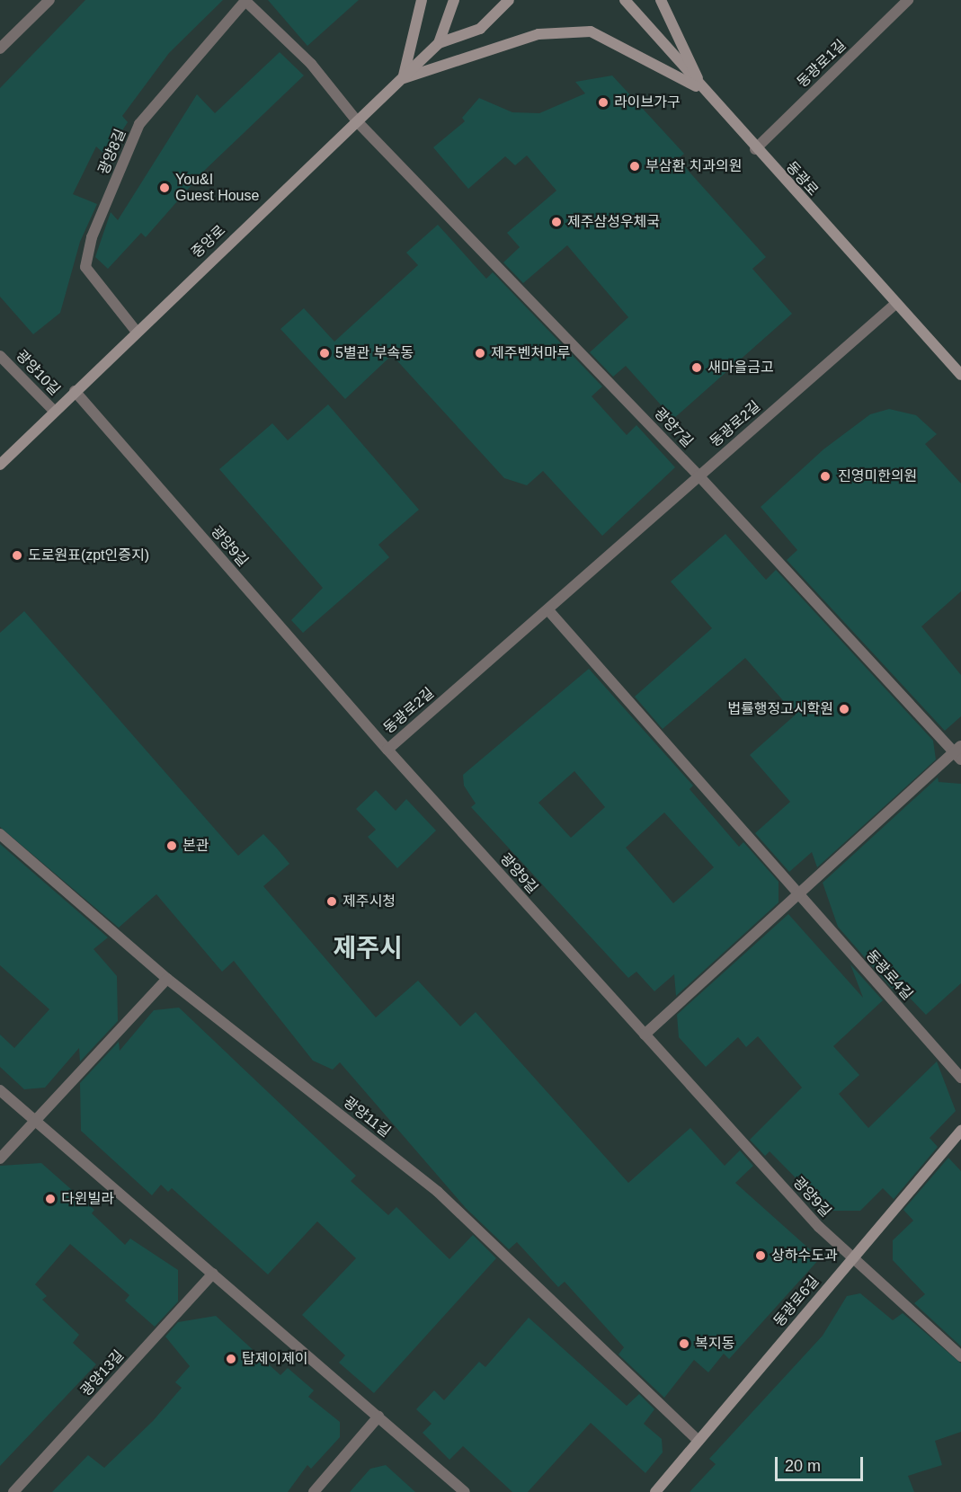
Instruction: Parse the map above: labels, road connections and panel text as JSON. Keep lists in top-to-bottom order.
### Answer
{
  "streets": {
    "main road": ["동광로", "중앙로", "동광로6길"],
    "street": [
      "동광로1길",
      "광양8길",
      "광양10길",
      "동광로2길",
      "광양7길",
      "광양9길",
      "동광로4길",
      "광양11길",
      "광양13길"
    ]
  },
  "crossings": [
    ["동광로1길", "동광로"],
    ["광양8길", "중앙로"],
    ["광양8길", "광양7길"],
    ["동광로", "동광로2길"],
    ["중앙로", "광양10길"],
    ["중앙로", "광양7길"],
    ["중앙로", "광양9길"],
    ["동광로2길", "광양7길"],
    ["동광로2길", "광양9길"],
    ["광양9길", "동광로6길"],
    ["광양11길", "동광로6길"]
  ],
  "districts": ["제주시"],
  "places": [
    "라이브가구",
    "부삼환 치과의원",
    "You&I Guest House",
    "제주삼성우체국",
    "5별관 부속동",
    "제주벤처마루",
    "새마을금고",
    "진영미한의원",
    "도로원표(zpt인증지)",
    "법률행정고시학원",
    "본관",
    "제주시청",
    "다윈빌라",
    "상하수도과",
    "복지동",
    "탑제이제이"
  ],
  "scale_bar": "20 m"
}
